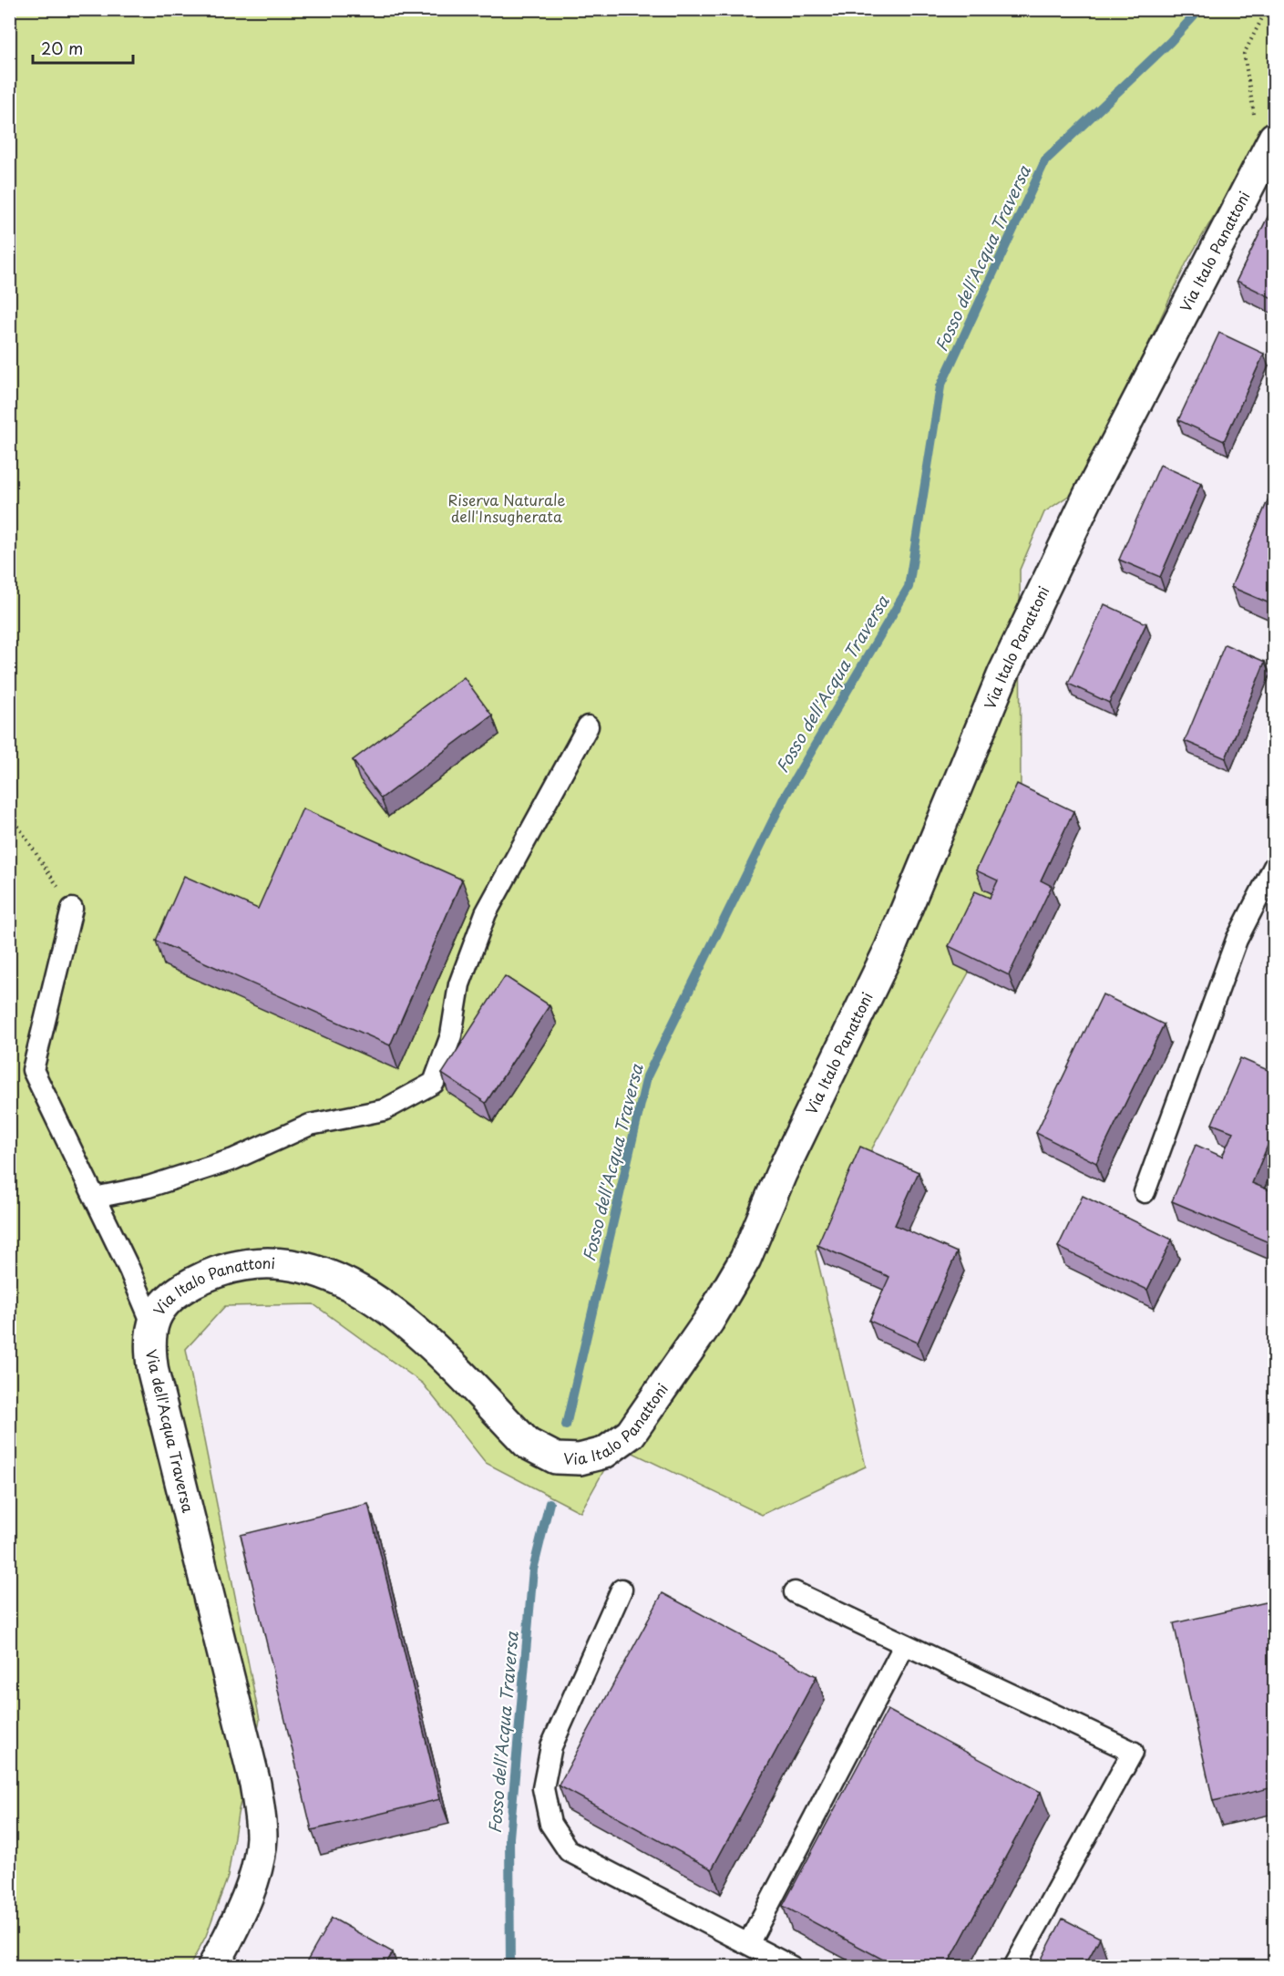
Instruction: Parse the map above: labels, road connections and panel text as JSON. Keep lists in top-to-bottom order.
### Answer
{
  "streets": {
    "street": ["Via Italo Panattoni", "Via dell'Acqua Traversa"]
  },
  "crossings": [
    ["Via Italo Panattoni", "Via dell'Acqua Traversa"]
  ],
  "water": ["Fosso dell'Acqua Traversa"],
  "parks": ["Riserva Naturale dell'Insugherata"],
  "scale_bar": "20 m"
}
